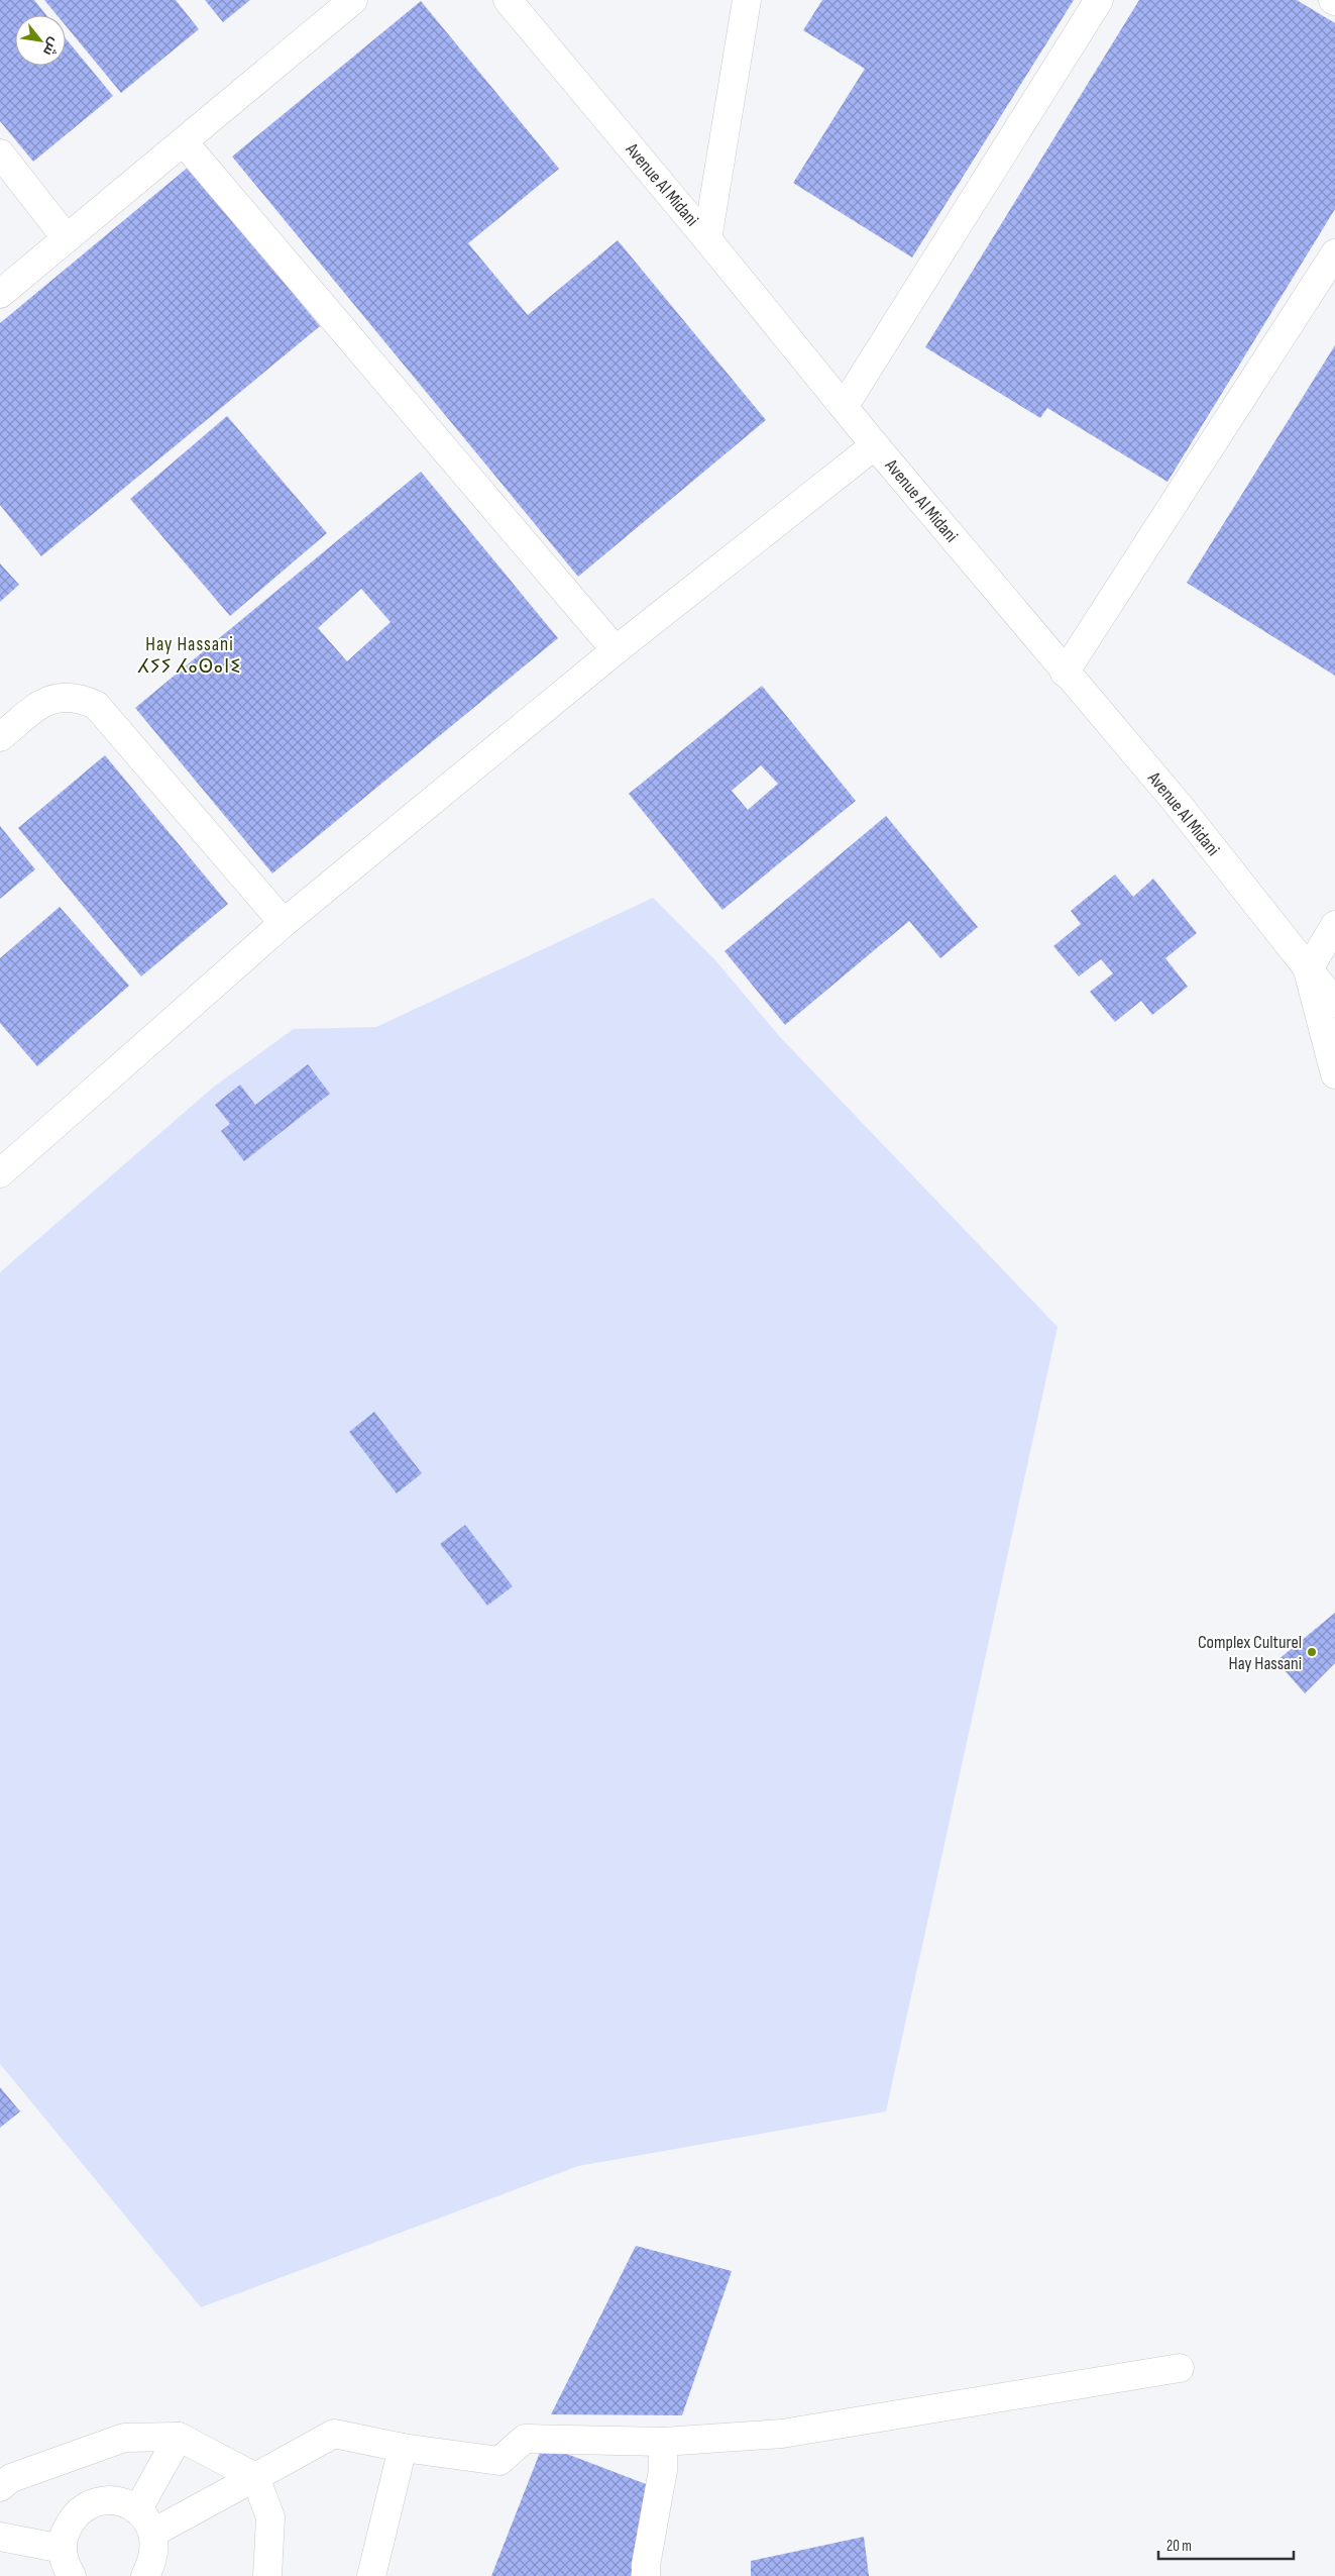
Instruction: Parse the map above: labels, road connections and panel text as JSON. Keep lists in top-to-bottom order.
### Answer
{
  "streets": {
    "street": ["Avenue Al Midani"]
  },
  "districts": ["Hay Hassani ⵃⵢⵢ ⵃⴰⵙⴰⵏⵉ"],
  "places": ["Complex Culturel Hay Hassani"],
  "scale_bar": "20 m",
  "north": "bottom right"
}
